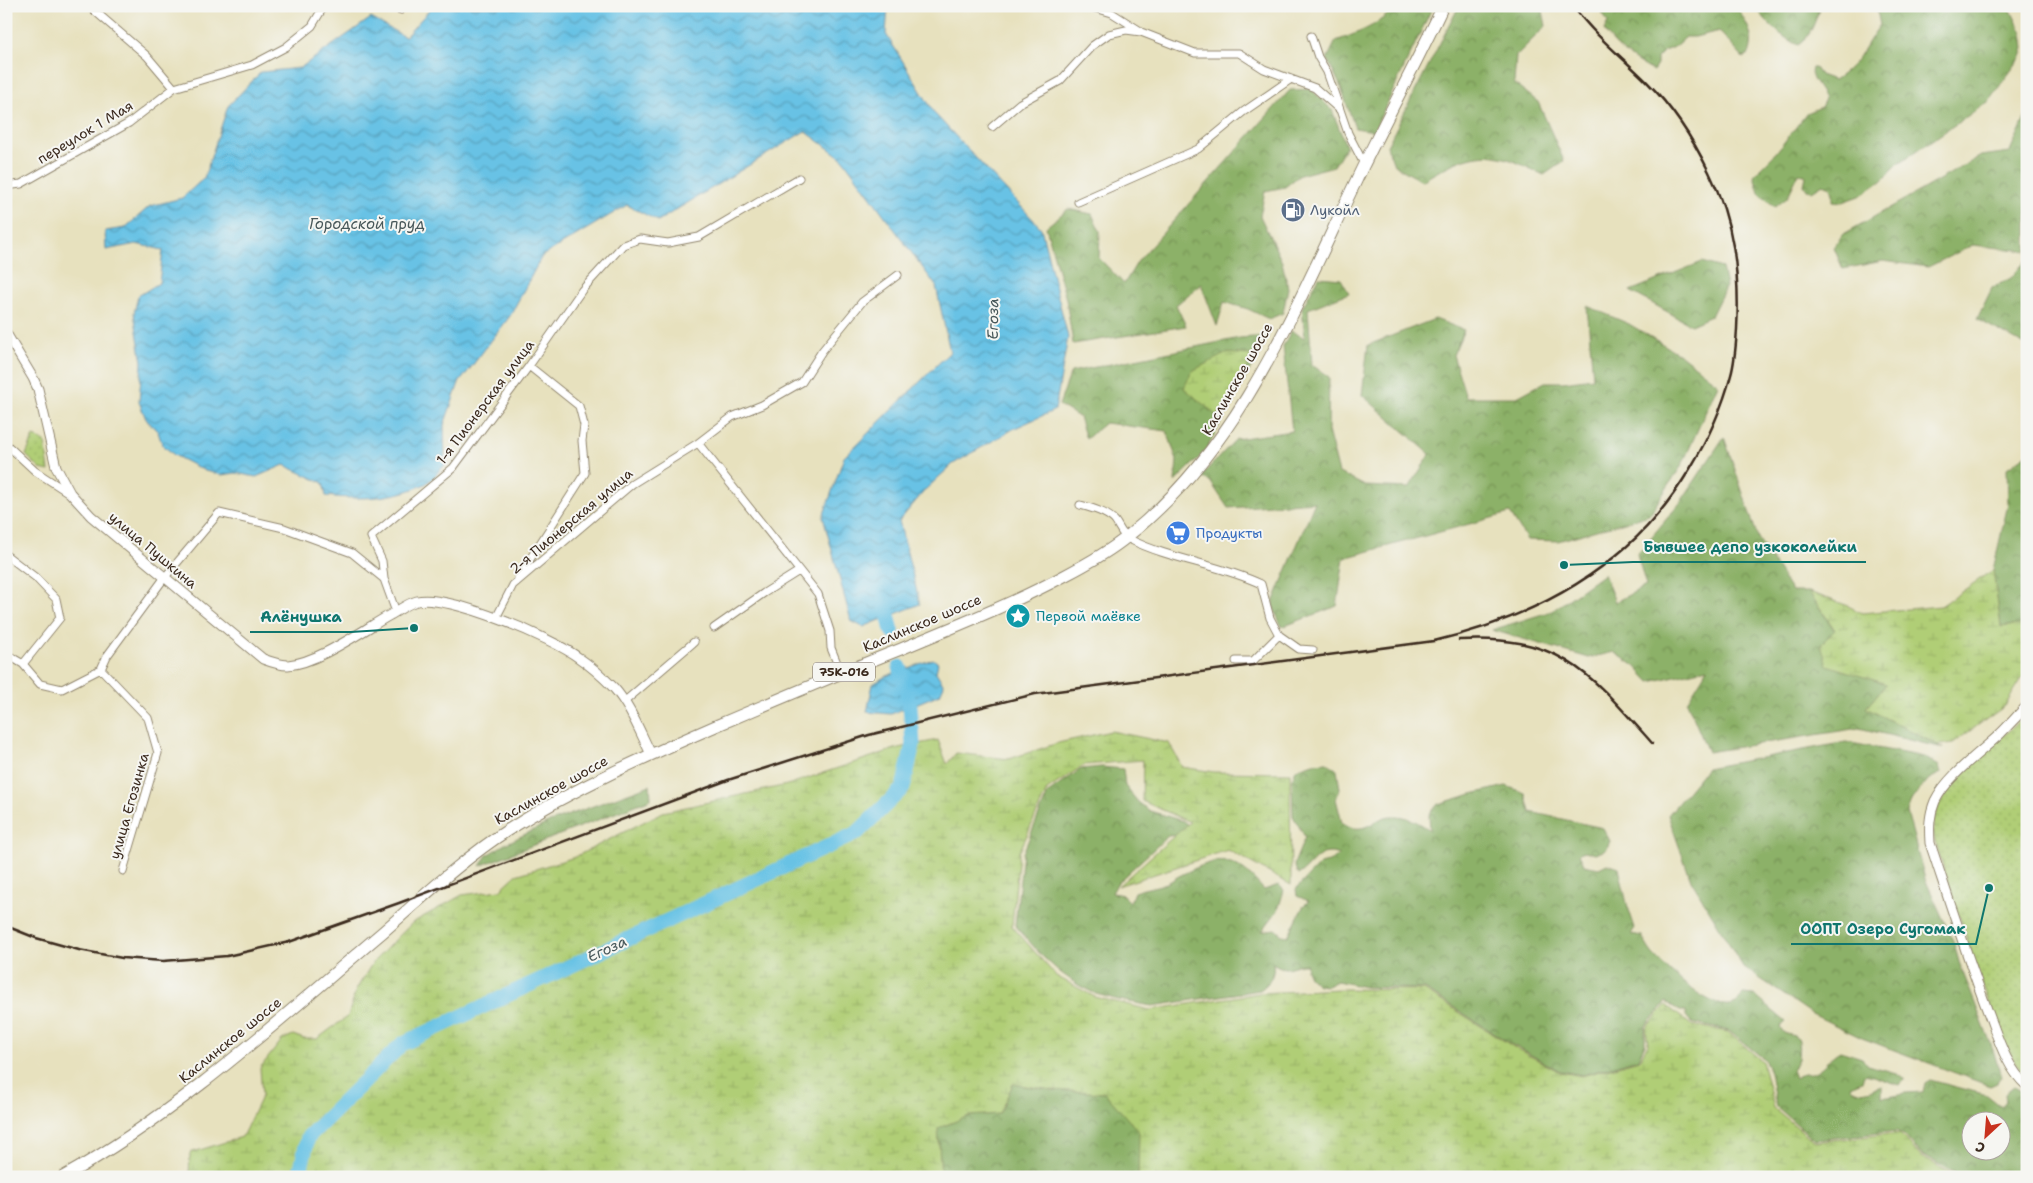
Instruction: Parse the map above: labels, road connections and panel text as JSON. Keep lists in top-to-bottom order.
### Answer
{
  "streets": {
    "main road": ["Каслинское шоссе", "75К-016"],
    "street": [
      "переулок 1 Мая",
      "1-я Пионерская улица",
      "2-я Пионерская улица",
      "улица Пушкина",
      "улица Егозинка"
    ]
  },
  "crossings": [
    ["1-я Пионерская улица", "2-я Пионерская улица"]
  ],
  "water": ["Городской пруд", "Егоза"],
  "places": {
    "fuel station": ["Лукойл"],
    "supermarket": ["Продукты"],
    "other": ["Бывшее депо узкоколейки", "Алёнушка", "ООПТ Озеро Сугомак"],
    "place": ["Первой маёвке"]
  },
  "north": "bottom left"
}
